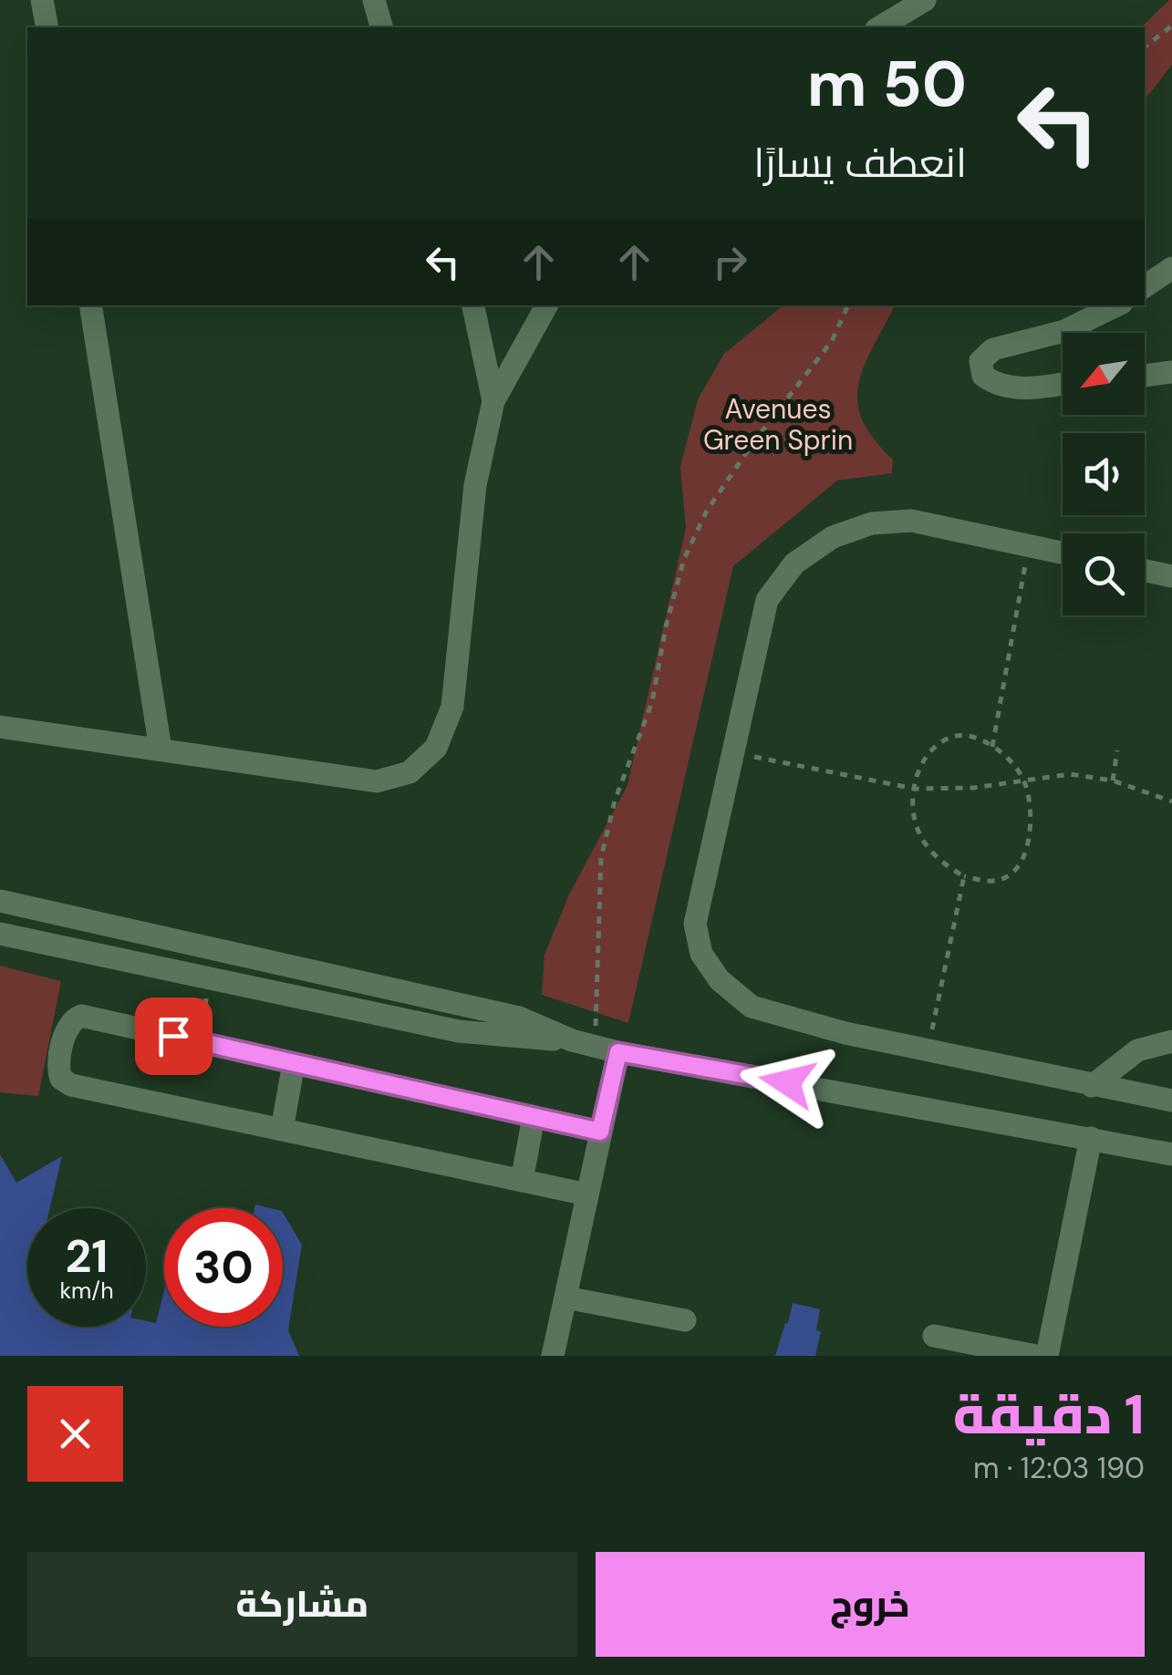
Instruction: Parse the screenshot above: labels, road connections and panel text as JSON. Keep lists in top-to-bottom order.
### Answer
{
  "parks": ["Avenues Green Sprin"],
  "north": "bottom left",
  "page": {
    "turn": ["50 m", "انعطف يسارًا"],
    "speed": "21 km/h",
    "limit": "30",
    "heading": ["1 دقيقة", "190 m · 12:03"],
    "buttons": ["خروج", "مشاركة"]
  }
}
